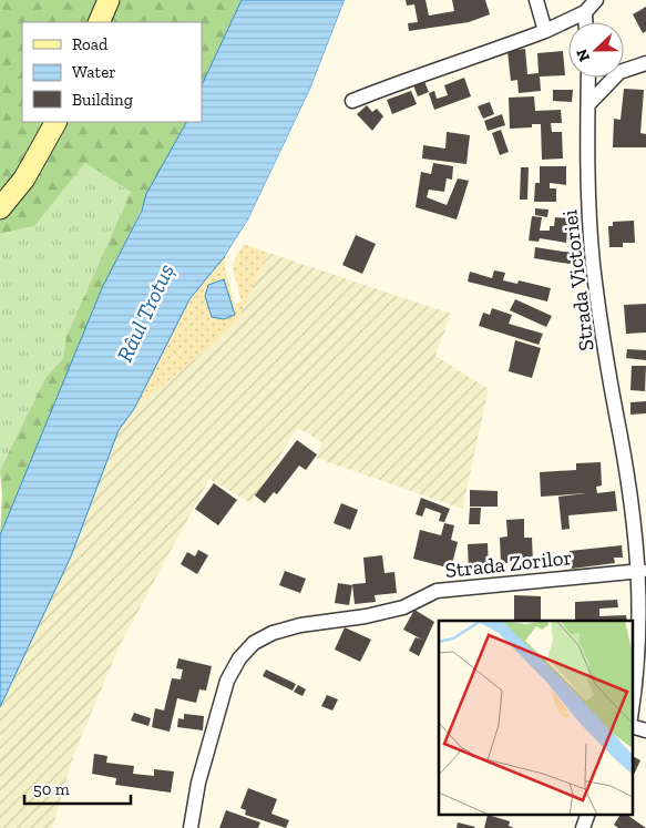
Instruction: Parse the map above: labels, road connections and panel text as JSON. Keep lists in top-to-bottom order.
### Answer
{
  "streets": {
    "street": ["Strada Victoriei", "Strada Zorilor"]
  },
  "crossings": [
    ["Strada Victoriei", "Strada Zorilor"]
  ],
  "water": ["Râul Trotuș"],
  "legend": ["Road", "Water", "Building"],
  "scale_bar": "50 m",
  "north": "left"
}
